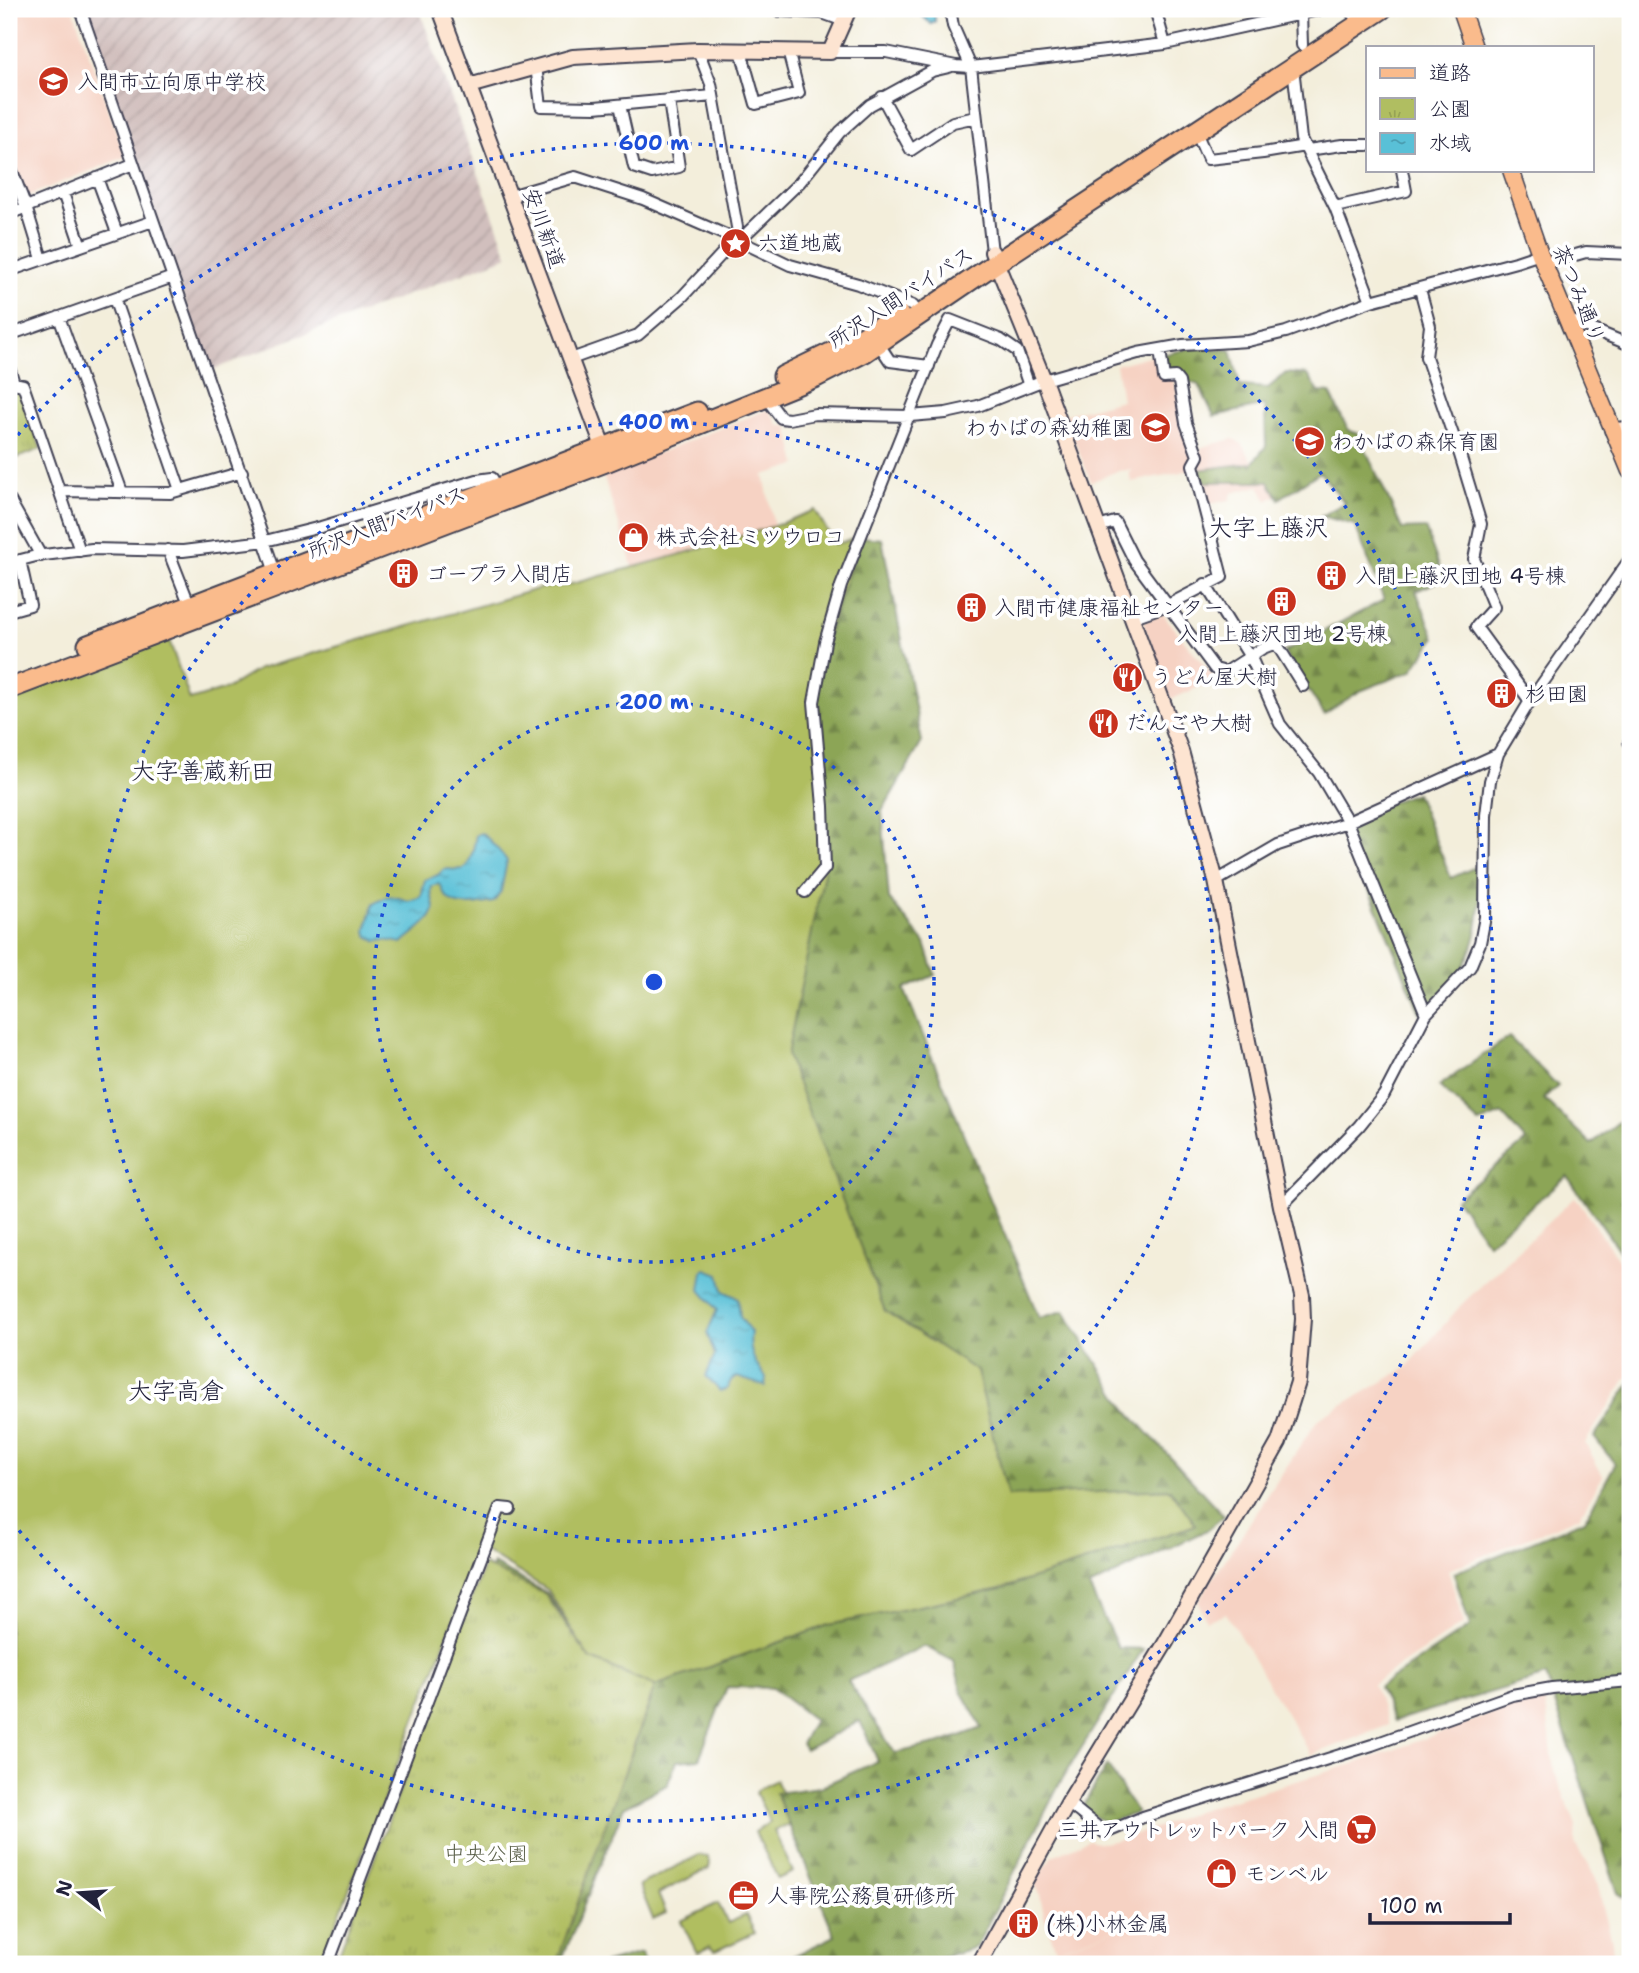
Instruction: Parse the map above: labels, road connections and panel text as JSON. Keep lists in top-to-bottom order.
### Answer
{
  "streets": {
    "highway": ["所沢入間バイパス"],
    "main road": ["茶つみ通り"],
    "street": ["安川新道"]
  },
  "crossings": [
    ["安川新道", "所沢入間バイパス"]
  ],
  "districts": ["大字上藤沢", "大字善蔵新田", "大字高倉"],
  "parks": ["中央公園"],
  "places": {
    "school or university": ["入間市立向原中学校", "わかばの森幼稚園", "わかばの森保育園"],
    "place": ["六道地蔵"],
    "shop": ["株式会社ミツウロコ", "モンベル"],
    "building": [
      "ゴープラ入間店",
      "入間上藤沢団地 4号棟",
      "入間上藤沢団地 2号棟",
      "入間市健康福祉センター",
      "杉田園",
      "(株)小林金属"
    ],
    "restaurant": ["うどん屋大樹", "だんごや大樹"],
    "supermarket": ["三井アウトレットパーク 入間"],
    "office": ["人事院公務員研修所"]
  },
  "legend": ["道路", "公園", "水域"],
  "scale_bar": "100 m",
  "north": "left",
  "rings": ["600 m", "400 m", "200 m"]
}
